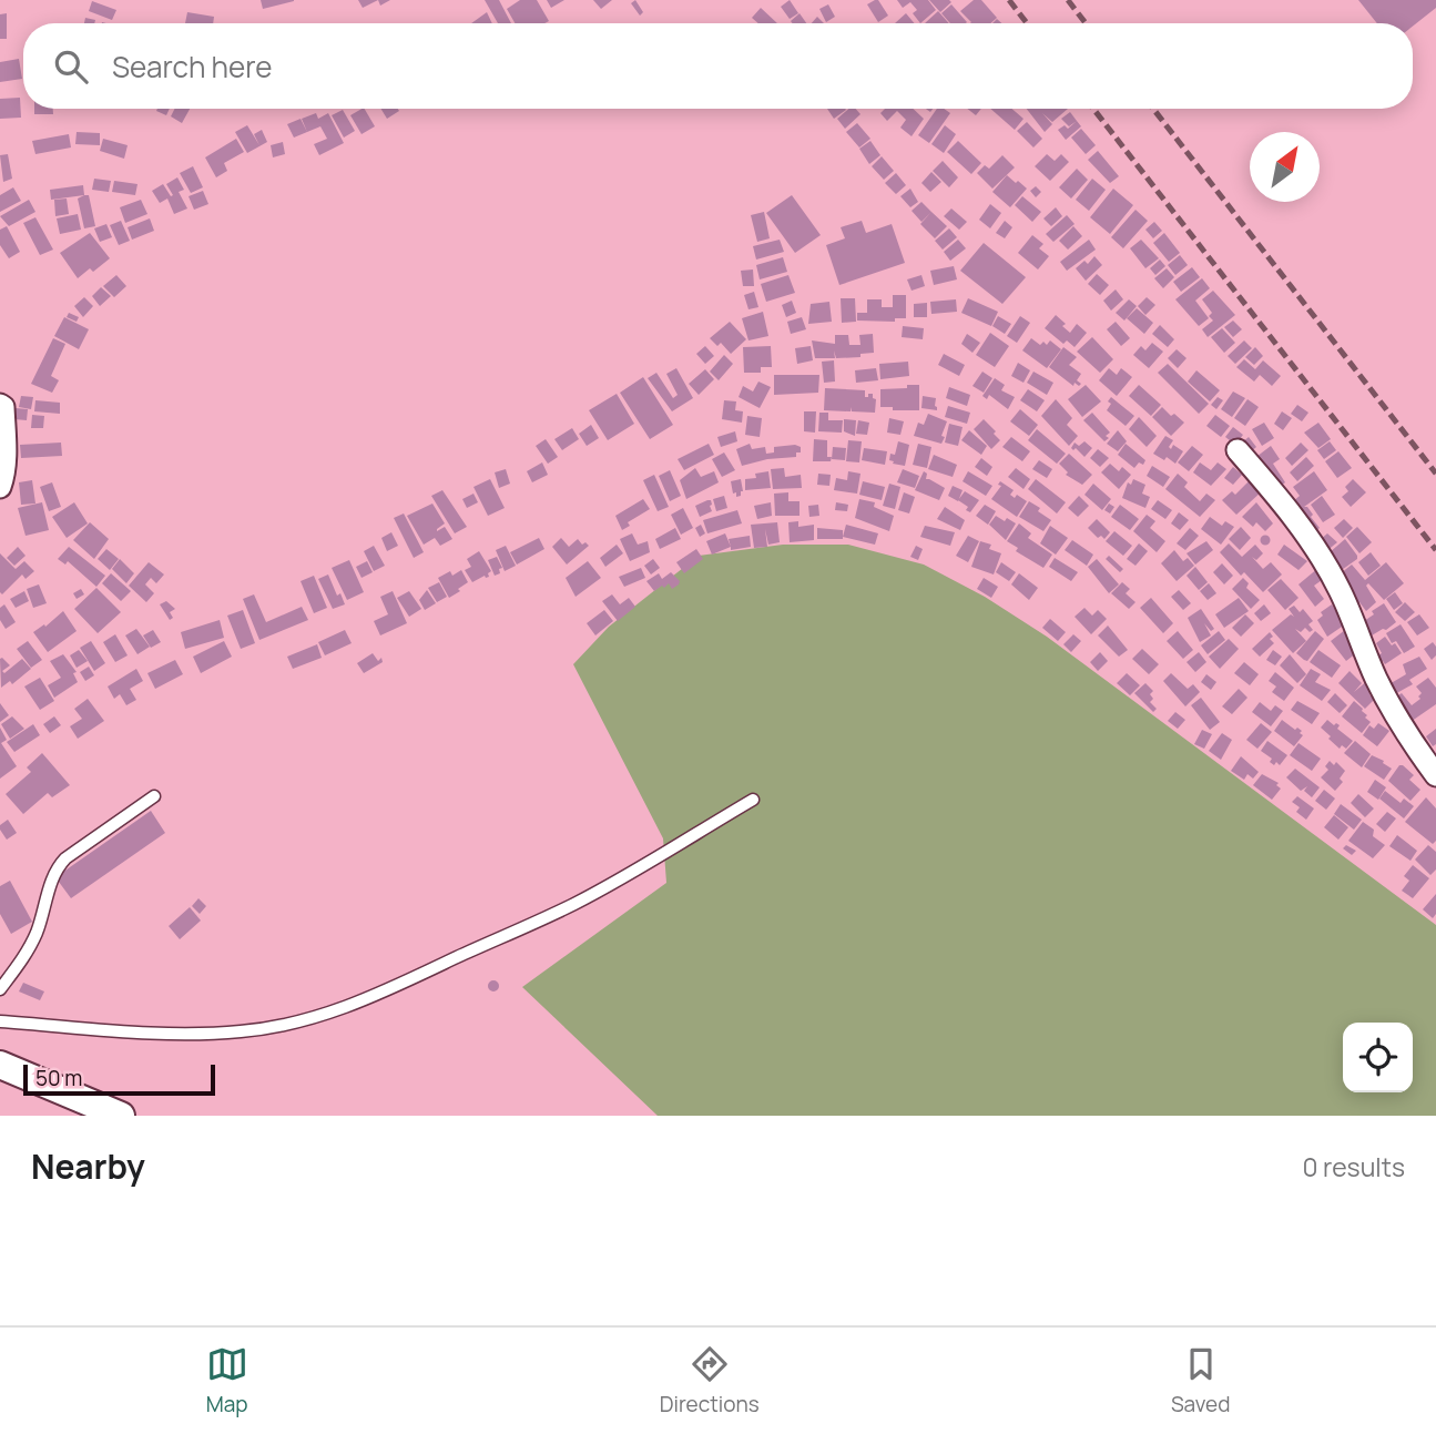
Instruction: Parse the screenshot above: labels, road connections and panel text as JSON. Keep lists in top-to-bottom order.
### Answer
{
  "scale_bar": "50 m",
  "north": "top right",
  "page": {
    "search": "Search here",
    "scale": "50 m",
    "heading": ["Nearby", "0 results"],
    "nav": ["Map", "Directions", "Saved"]
  }
}
